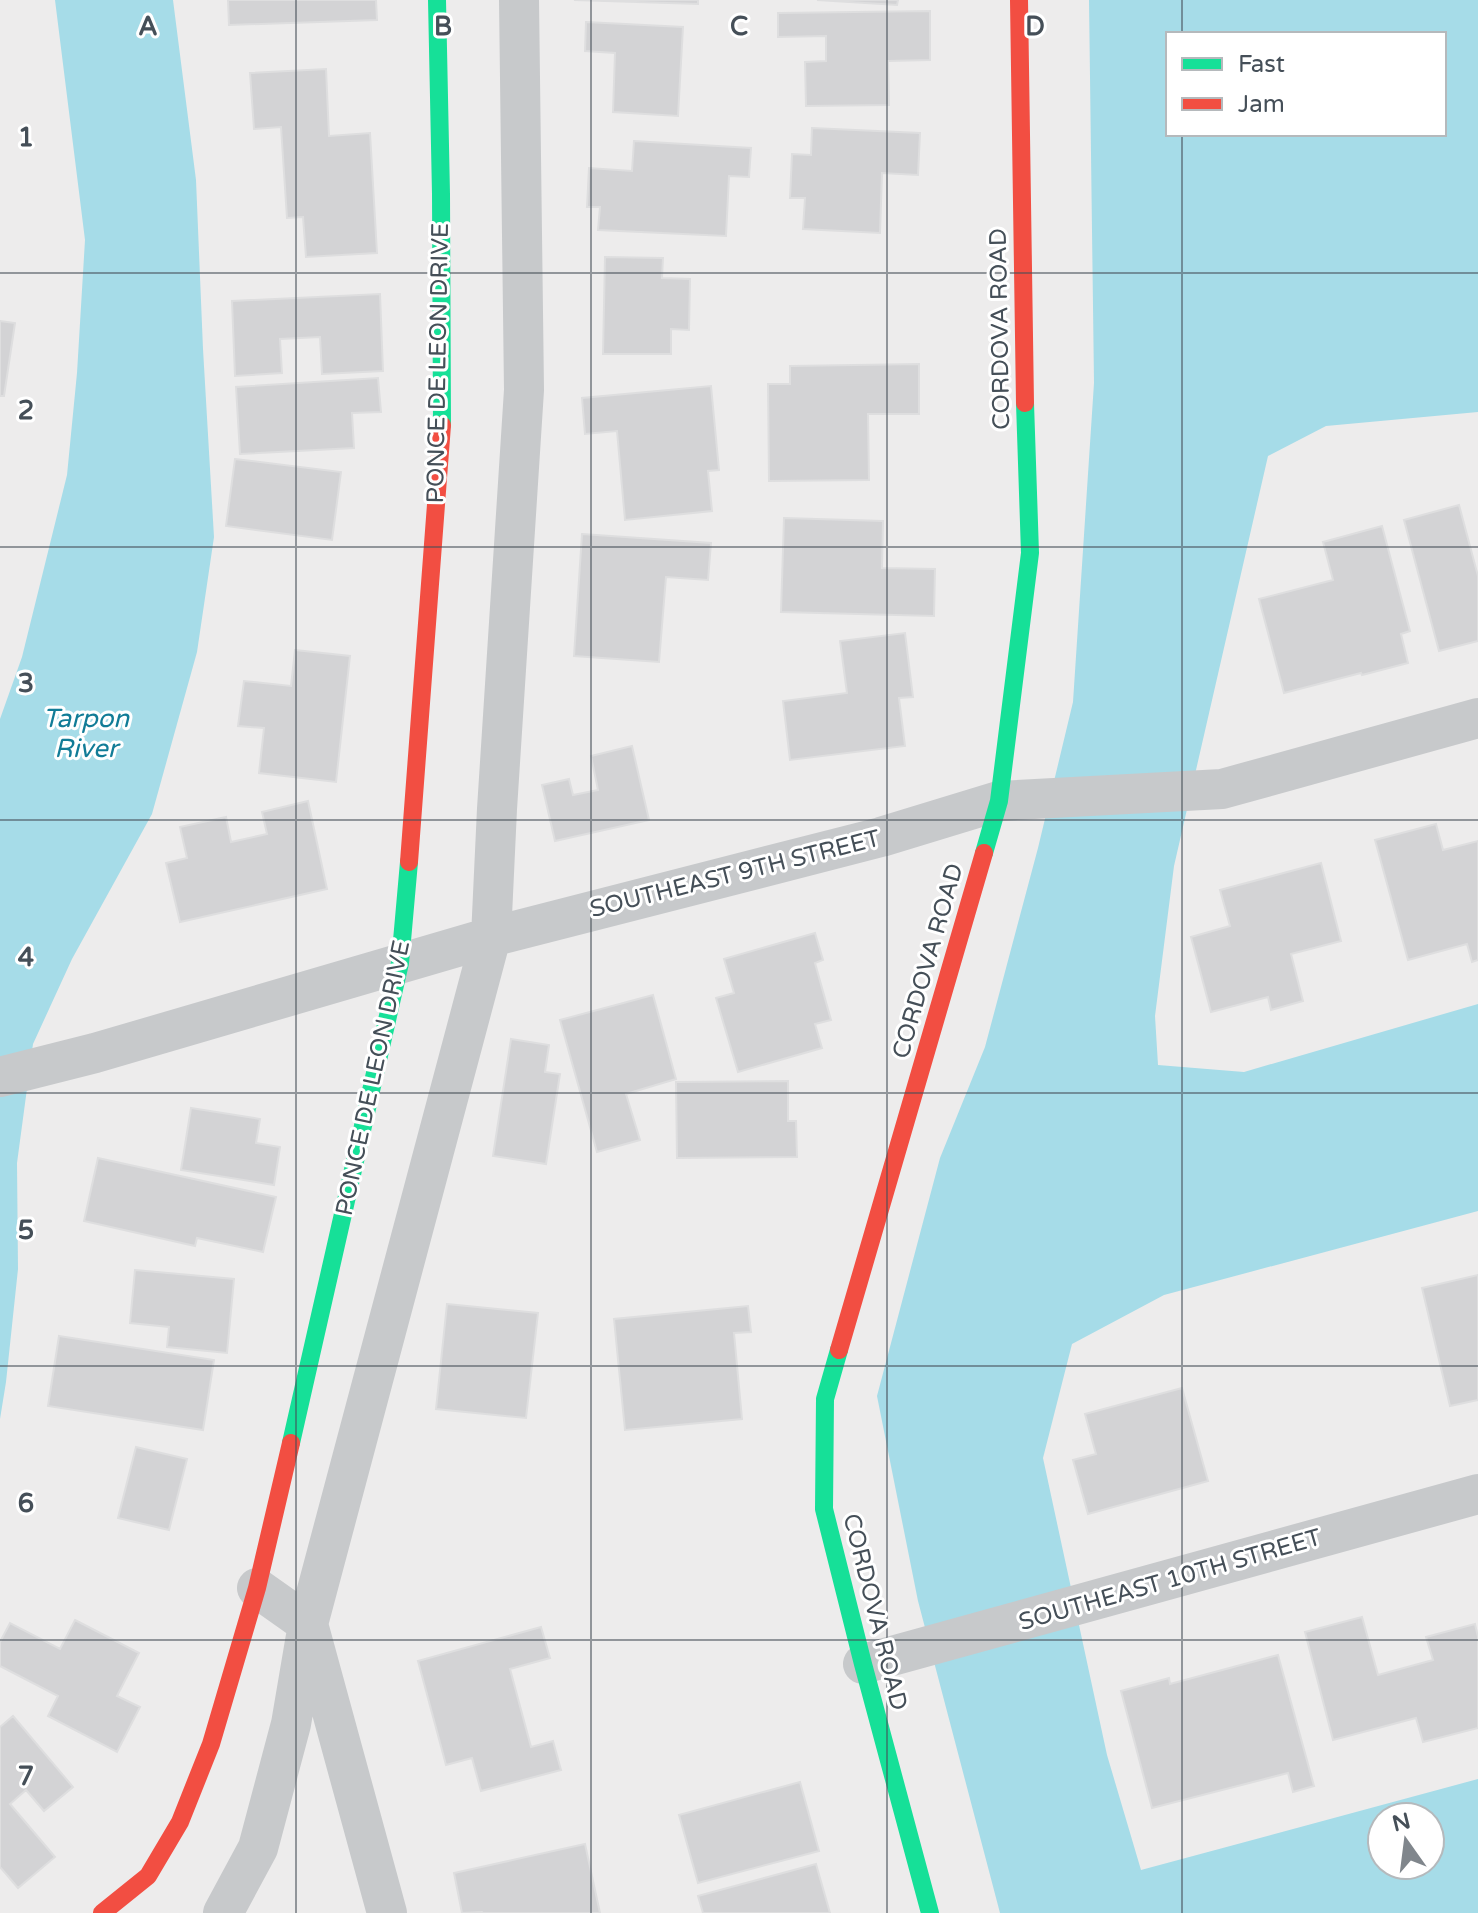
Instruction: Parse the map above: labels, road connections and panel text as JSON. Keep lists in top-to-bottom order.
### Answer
{
  "streets": {
    "street": [
      "CORDOVA ROAD",
      "PONCE DE LEON DRIVE",
      "SOUTHEAST 9TH STREET",
      "SOUTHEAST 10TH STREET"
    ]
  },
  "crossings": [
    ["CORDOVA ROAD", "SOUTHEAST 9TH STREET"],
    ["CORDOVA ROAD", "SOUTHEAST 10TH STREET"],
    ["PONCE DE LEON DRIVE", "SOUTHEAST 9TH STREET"]
  ],
  "water": ["Tarpon River"],
  "legend": ["Fast", "Jam"],
  "north": "top",
  "grid": {
    "columns": [
      "A",
      "B",
      "C",
      "D"
    ],
    "rows": [
      "1",
      "2",
      "3",
      "4",
      "5",
      "6",
      "7"
    ]
  }
}
